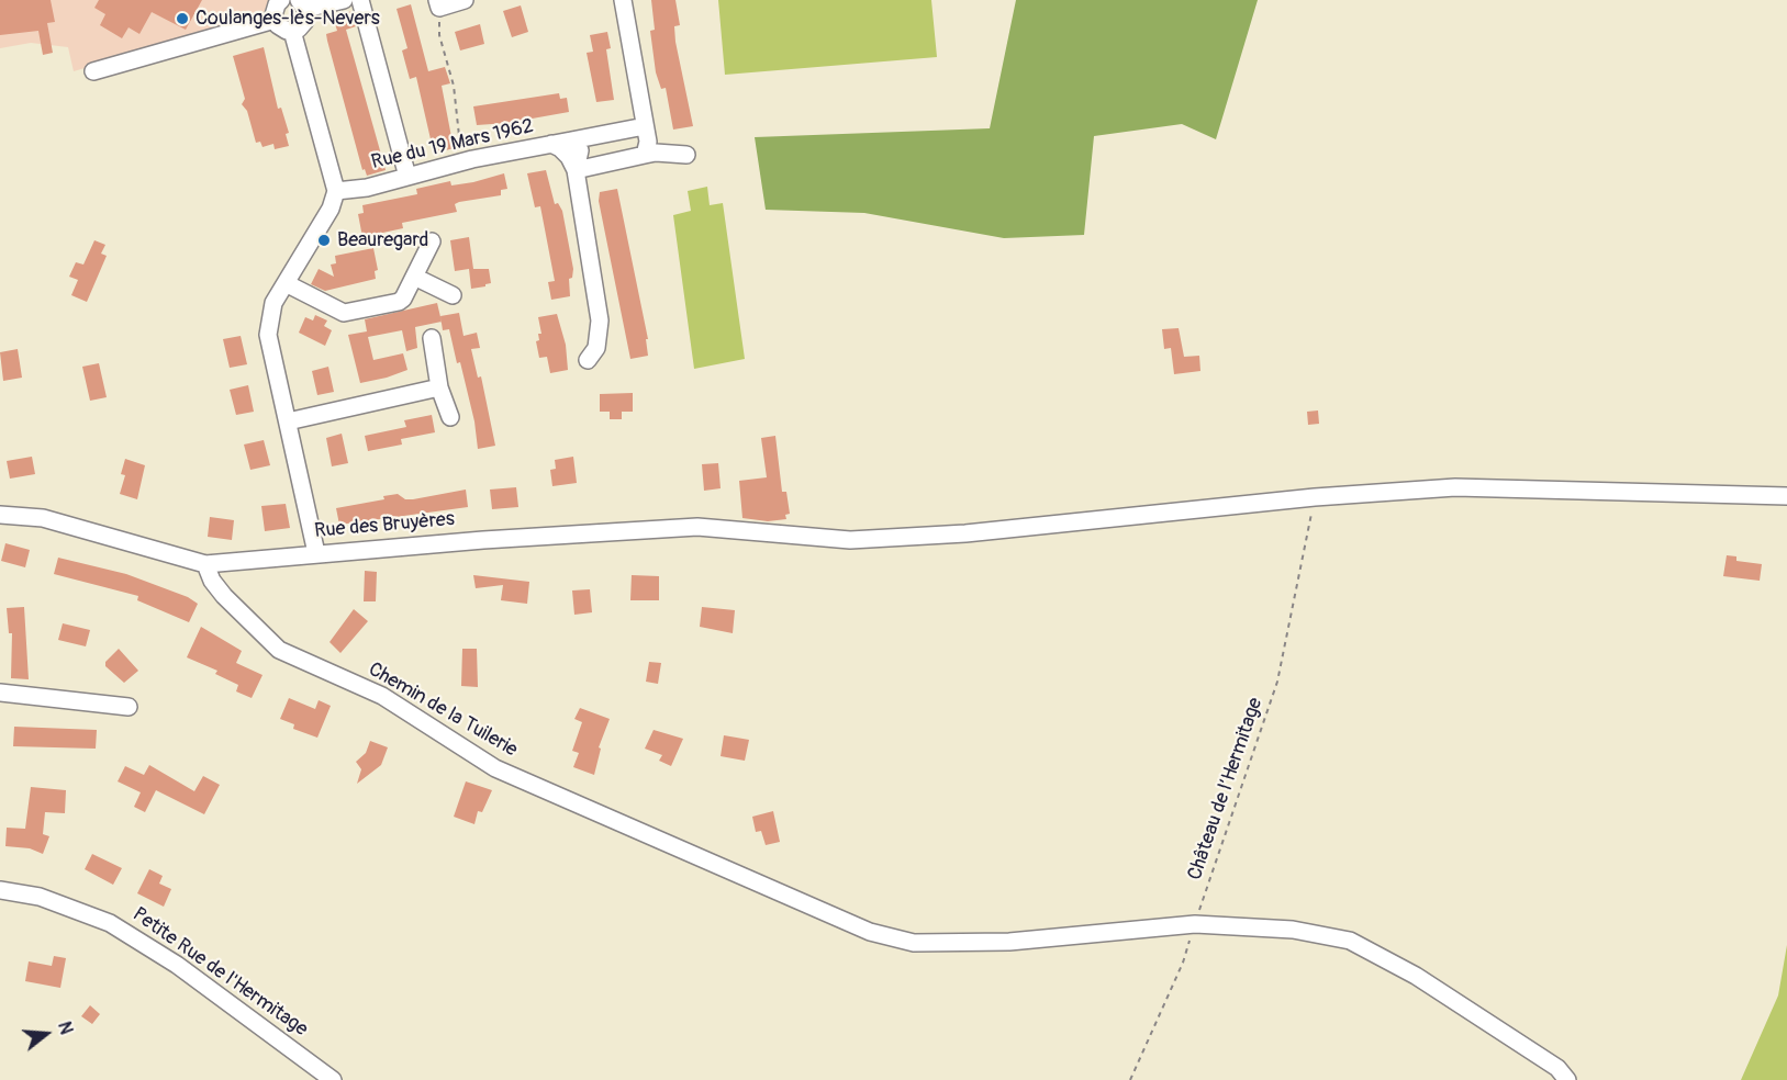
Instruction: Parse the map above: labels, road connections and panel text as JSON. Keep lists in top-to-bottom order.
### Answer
{
  "streets": {
    "street": [
      "Rue du 19 Mars 1962",
      "Rue des Bruyères",
      "Chemin de la Tuilerie",
      "Petite Rue de l'Hermitage"
    ],
    "path": ["Château de l’Hermitage"]
  },
  "crossings": [
    ["Rue des Bruyères", "Chemin de la Tuilerie"],
    ["Rue des Bruyères", "Château de l’Hermitage"],
    ["Chemin de la Tuilerie", "Château de l’Hermitage"]
  ],
  "places": ["Coulanges-lès-Nevers", "Beauregard"],
  "north": "right"
}
